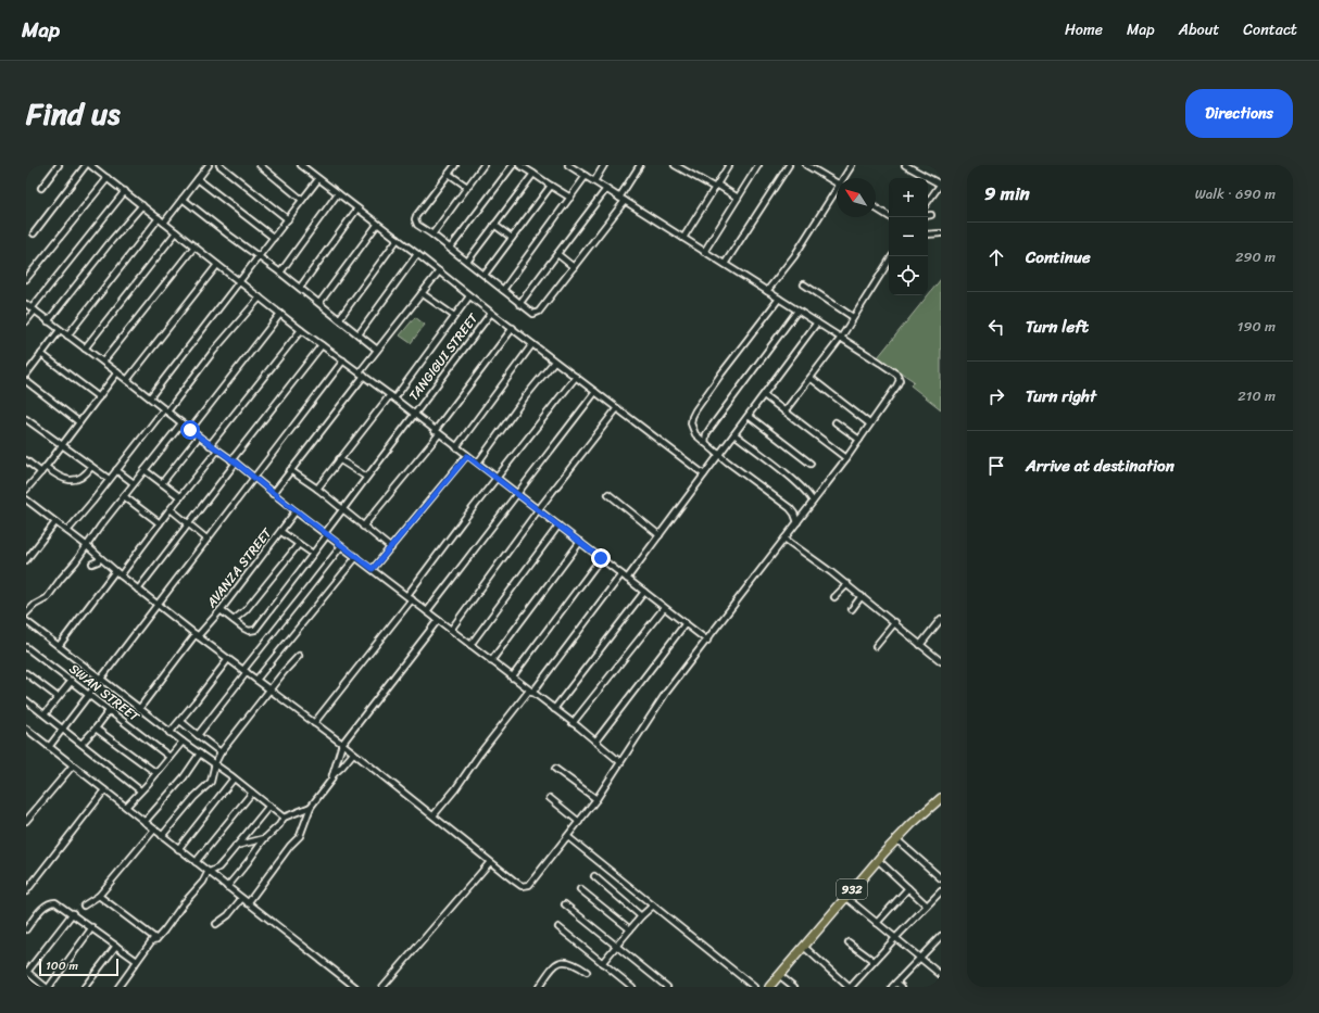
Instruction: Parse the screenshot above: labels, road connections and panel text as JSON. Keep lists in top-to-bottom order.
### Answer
{
  "streets": {
    "main road": ["932"],
    "street": ["TANGIGUI STREET", "AVANZA STREET", "SWAN STREET"]
  },
  "crossings": [
    ["TANGIGUI STREET", "AVANZA STREET"]
  ],
  "scale_bar": "100 m",
  "north": "top left",
  "page": {
    "header": "Map",
    "nav": [
      "Home",
      "Map",
      "About",
      "Contact"
    ],
    "title": "Find us",
    "buttons": "Directions",
    "heading": ["9 min", "Walk · 690 m"],
    "map_buttons": ["+", "−"],
    "list": [
      ["Continue", "290 m"],
      ["Turn left", "190 m"],
      ["Turn right", "210 m"],
      "Arrive at destination"
    ],
    "scale": "100 m"
  }
}
